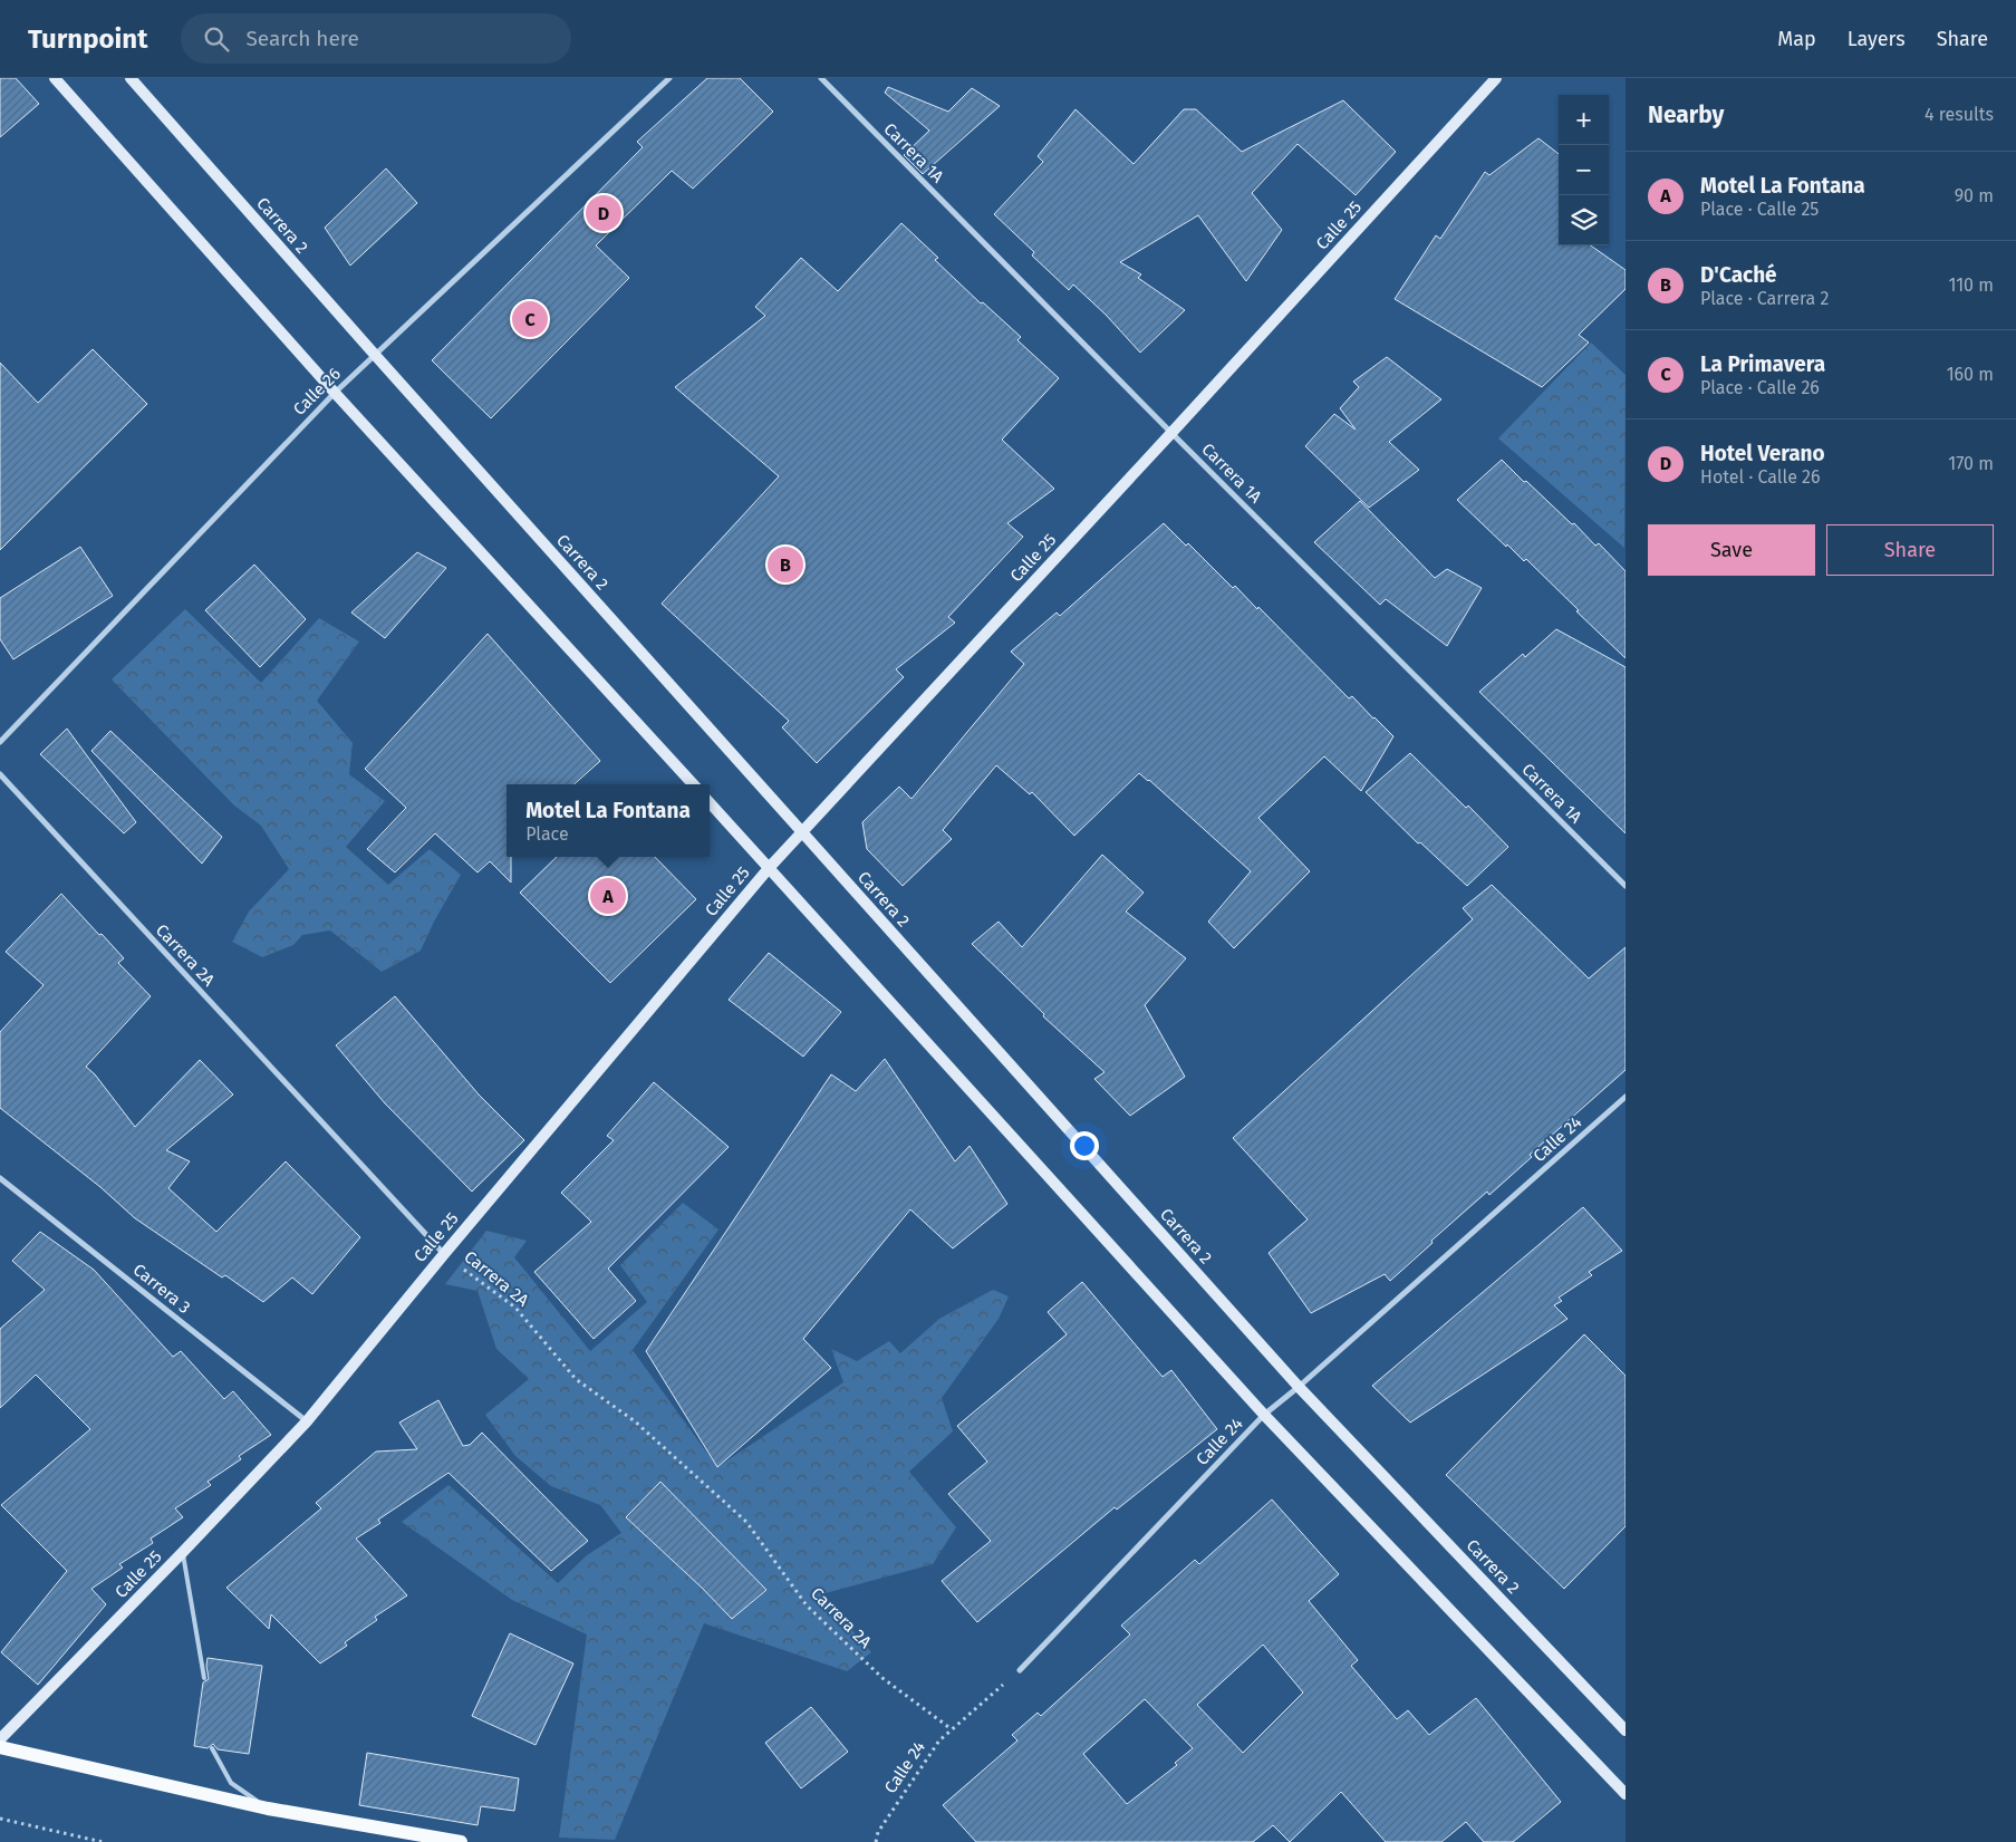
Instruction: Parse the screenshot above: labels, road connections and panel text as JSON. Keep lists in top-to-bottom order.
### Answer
{
  "streets": {
    "street": [
      "Carrera 1A",
      "Carrera 2",
      "Calle 25",
      "Calle 26",
      "Carrera 2A",
      "Calle 24",
      "Carrera 3"
    ]
  },
  "crossings": [
    ["Carrera 1A", "Calle 25"],
    ["Carrera 2", "Calle 25"],
    ["Carrera 2", "Calle 26"],
    ["Carrera 2", "Calle 24"],
    ["Calle 25", "Carrera 2A"],
    ["Calle 25", "Carrera 3"],
    ["Carrera 2A", "Calle 24"]
  ],
  "page": {
    "header": "Turnpoint",
    "search": "Search here",
    "nav": ["Map", "Layers", "Share"],
    "heading": ["Nearby", "4 results"],
    "map_buttons": ["+", "−"],
    "list": [
      {
        "mark": "A",
        "name": "Motel La Fontana",
        "note": "Place · Calle 25",
        "value": "90 m"
      },
      {
        "mark": "B",
        "name": "D'Caché",
        "note": "Place · Carrera 2",
        "value": "110 m"
      },
      {
        "mark": "C",
        "name": "La Primavera",
        "note": "Place · Calle 26",
        "value": "160 m"
      },
      {
        "mark": "D",
        "name": "Hotel Verano",
        "note": "Hotel · Calle 26",
        "value": "170 m"
      }
    ],
    "pins": [
      "D",
      "C",
      "B",
      "A"
    ],
    "buttons": ["Save", "Share"],
    "popup": ["Motel La Fontana", "Place"]
  }
}
